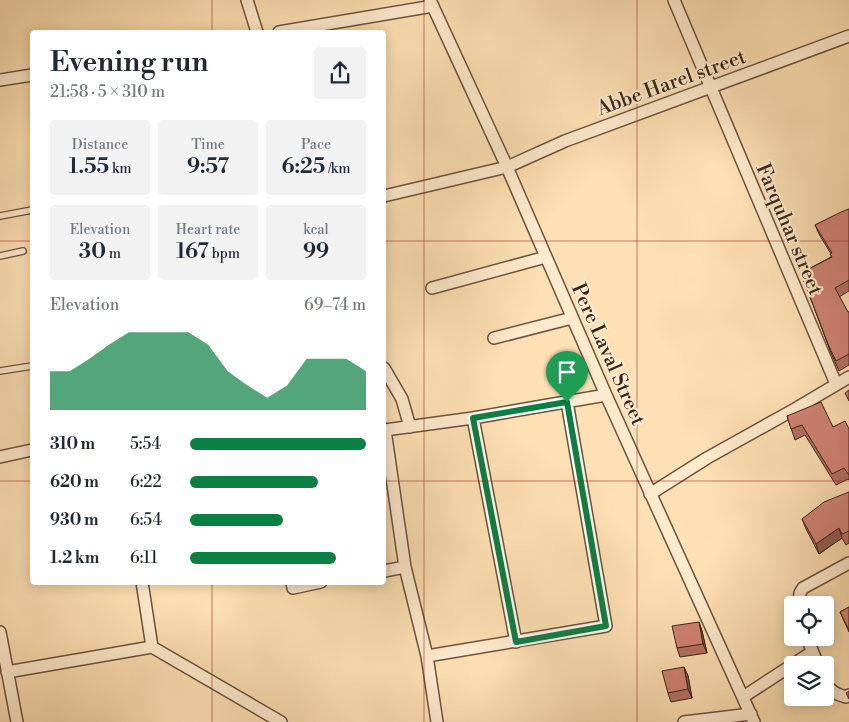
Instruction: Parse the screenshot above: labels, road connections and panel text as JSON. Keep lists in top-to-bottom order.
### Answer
{
  "streets": {
    "street": ["Abbe Harel street", "Farquhar street", "Pere Laval Street"]
  },
  "crossings": [
    ["Abbe Harel street", "Farquhar street"],
    ["Abbe Harel street", "Pere Laval Street"]
  ],
  "page": {
    "heading": ["Evening run", "21:58 · 5 × 310 m"],
    "stats": [
      ["Distance", "1.55 km"],
      ["Time", "9:57"],
      ["Pace", "6:25 /km"],
      ["Elevation", "30 m"],
      ["Heart rate", "167 bpm"],
      ["kcal", "99"]
    ],
    "chart": ["Elevation", "69–74 m"],
    "list": [
      {
        "name": "310 m",
        "note": "5:54"
      },
      {
        "name": "620 m",
        "note": "6:22"
      },
      {
        "name": "930 m",
        "note": "6:54"
      },
      {
        "name": "1.2 km",
        "note": "6:11"
      }
    ]
  }
}
